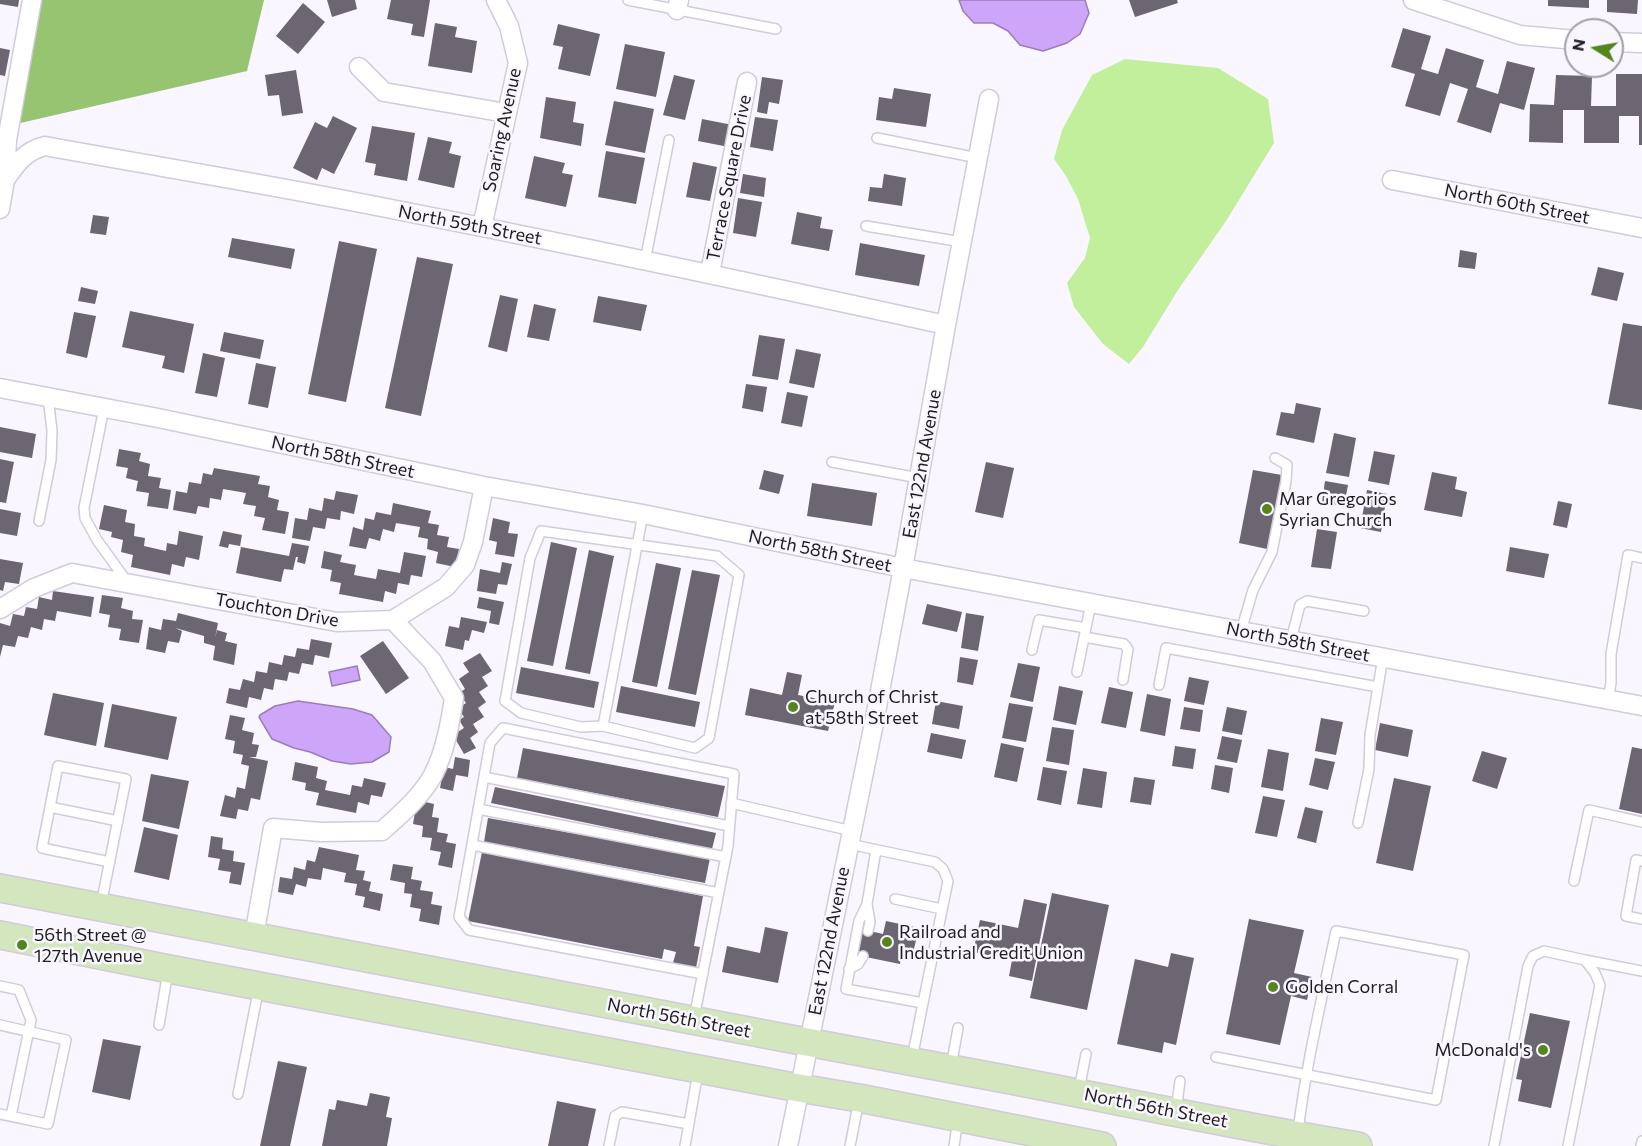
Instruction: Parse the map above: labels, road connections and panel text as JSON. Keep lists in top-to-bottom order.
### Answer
{
  "streets": {
    "main road": ["North 56th Street"],
    "street": [
      "Soaring Avenue",
      "Terrace Square Drive",
      "North 60th Street",
      "North 59th Street",
      "North 58th Street",
      "East 122nd Avenue",
      "Touchton Drive"
    ]
  },
  "crossings": [
    ["Soaring Avenue", "North 59th Street"],
    ["Terrace Square Drive", "North 59th Street"],
    ["North 59th Street", "East 122nd Avenue"],
    ["North 58th Street", "East 122nd Avenue"],
    ["North 58th Street", "Touchton Drive"],
    ["East 122nd Avenue", "North 56th Street"]
  ],
  "places": [
    "Mar Gregorios Syrian Church",
    "Church of Christ at 58th Street",
    "Railroad and Industrial Credit Union",
    "56th Street @ 127th Avenue",
    "Golden Corral",
    "McDonald's"
  ],
  "north": "left"
}
